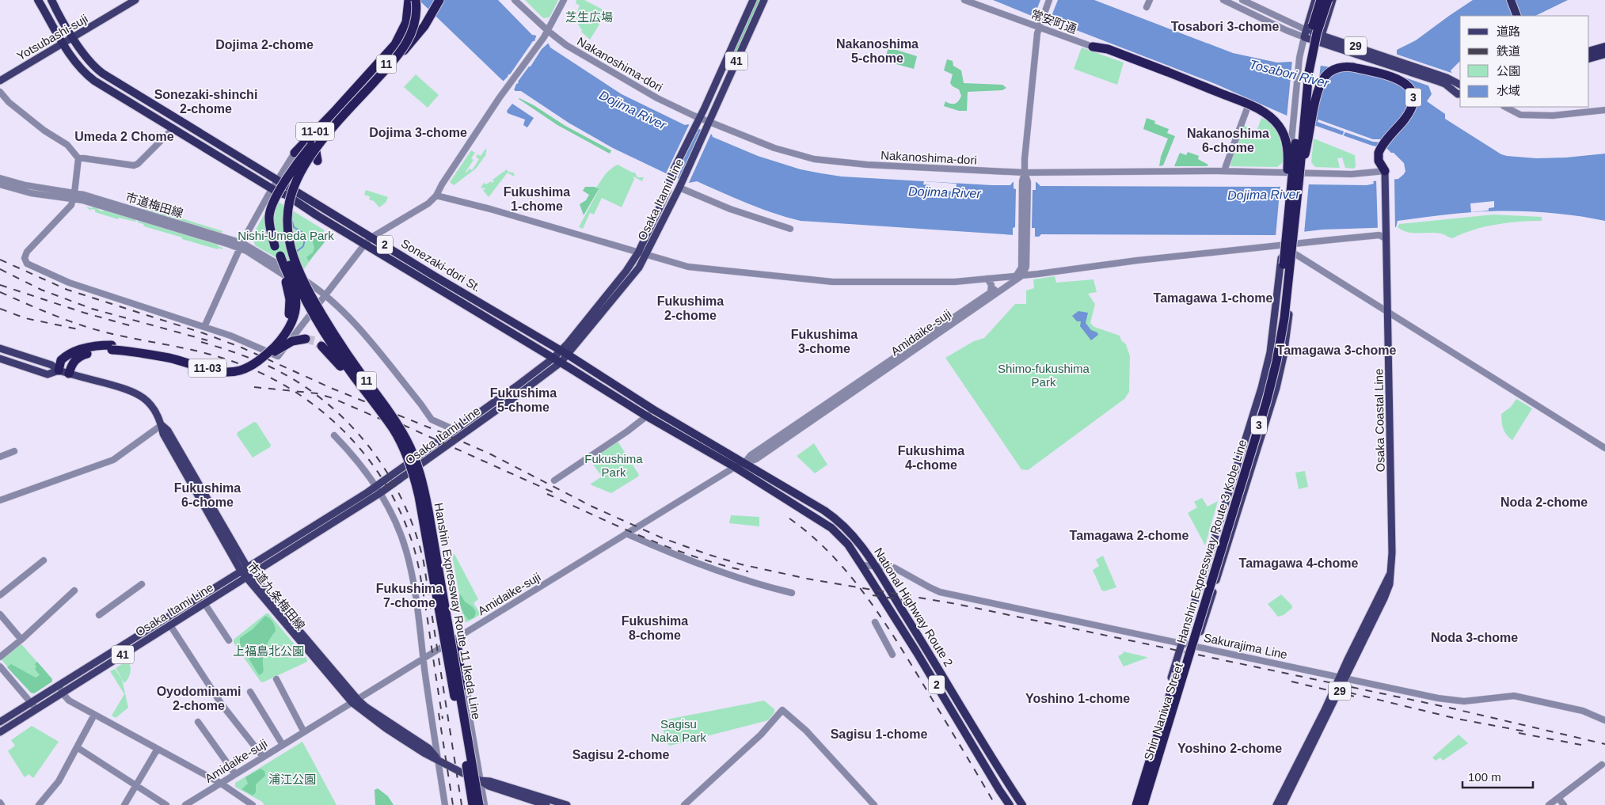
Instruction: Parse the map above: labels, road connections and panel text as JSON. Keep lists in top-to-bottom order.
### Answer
{
  "streets": {
    "highway": [
      "11",
      "3",
      "11-01",
      "2",
      "Sonezaki-dori St.",
      "11-03",
      "Hanshin Expressway Route 3 Kobe Line",
      "National Highway Route 2",
      "Hanshin Expressway Route 11 Ikeda Line"
    ],
    "main road": [
      "Yotsubashi-suji",
      "29",
      "41",
      "Osaka Itami Line",
      "Osaka Coastal Line",
      "市道九条梅田線",
      "Shin Naniwa Street"
    ],
    "street": [
      "常安町通",
      "Nakanoshima-dori",
      "市道梅田線",
      "Amidaike-suji",
      "Sakurajima Line"
    ]
  },
  "crossings": [
    ["常安町通", "3"],
    ["Yotsubashi-suji", "2"],
    ["Yotsubashi-suji", "Sonezaki-dori St."],
    ["29", "Hanshin Expressway Route 3 Kobe Line"],
    ["29", "Shin Naniwa Street"],
    ["11", "市道九条梅田線"],
    ["11", "Hanshin Expressway Route 11 Ikeda Line"],
    ["Nakanoshima-dori", "3"],
    ["Nakanoshima-dori", "Osaka Itami Line"],
    ["Nakanoshima-dori", "Osaka Coastal Line"],
    ["Nakanoshima-dori", "Hanshin Expressway Route 3 Kobe Line"],
    ["Nakanoshima-dori", "Shin Naniwa Street"],
    ["3", "Osaka Coastal Line"],
    ["3", "Hanshin Expressway Route 3 Kobe Line"],
    ["3", "Shin Naniwa Street"],
    ["11-01", "Hanshin Expressway Route 11 Ikeda Line"],
    ["Osaka Itami Line", "Sonezaki-dori St."],
    ["Osaka Itami Line", "市道九条梅田線"],
    ["2", "Sonezaki-dori St."],
    ["Sonezaki-dori St.", "Amidaike-suji"],
    ["Sonezaki-dori St.", "National Highway Route 2"],
    ["Amidaike-suji", "市道九条梅田線"],
    ["Amidaike-suji", "National Highway Route 2"],
    ["11-03", "市道九条梅田線"],
    ["Osaka Coastal Line", "Sakurajima Line"],
    ["Hanshin Expressway Route 3 Kobe Line", "Shin Naniwa Street"],
    ["National Highway Route 2", "Sakurajima Line"],
    ["Sakurajima Line", "Shin Naniwa Street"]
  ],
  "districts": [
    "Tosabori 3-chome",
    "Nakanoshima 5-chome",
    "Dojima 2-chome",
    "Sonezaki-shinchi 2-chome",
    "Dojima 3-chome",
    "Nakanoshima 6-chome",
    "Umeda 2 Chome",
    "Fukushima 1-chome",
    "Tamagawa 1-chome",
    "Fukushima 2-chome",
    "Fukushima 3-chome",
    "Tamagawa 3-chome",
    "Fukushima 5-chome",
    "Fukushima 4-chome",
    "Fukushima 6-chome",
    "Noda 2-chome",
    "Tamagawa 2-chome",
    "Tamagawa 4-chome",
    "Fukushima 7-chome",
    "Fukushima 8-chome",
    "Noda 3-chome",
    "Oyodominami 2-chome",
    "Yoshino 1-chome",
    "Sagisu 1-chome",
    "Yoshino 2-chome",
    "Sagisu 2-chome"
  ],
  "water": ["Tosabori River", "Dojima River"],
  "parks": [
    "芝生広場",
    "Nishi-Umeda Park",
    "Shimo-fukushima Park",
    "Fukushima Park",
    "上福島北公園",
    "Sagisu Naka Park",
    "浦江公園"
  ],
  "legend": [
    "道路",
    "鉄道",
    "公園",
    "水域"
  ],
  "scale_bar": "100 m"
}
